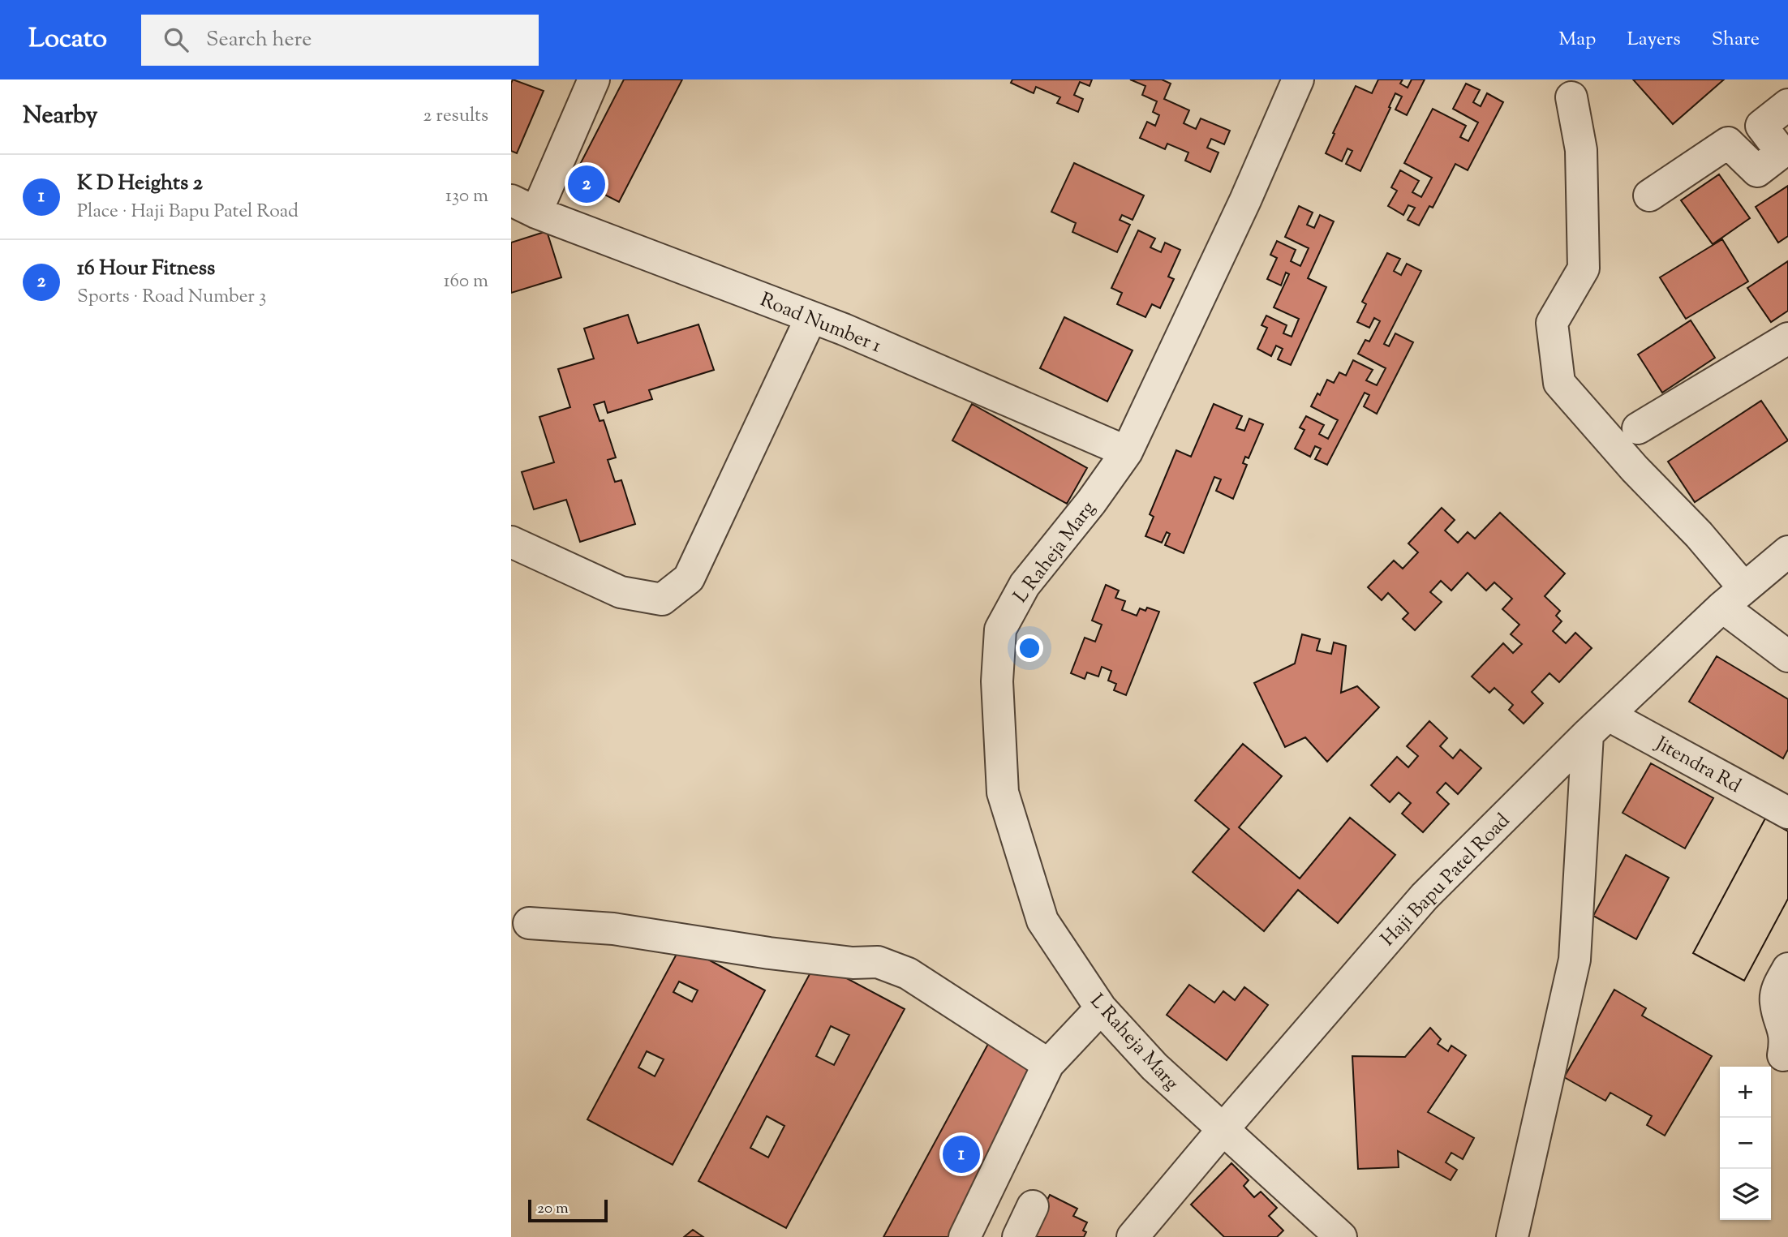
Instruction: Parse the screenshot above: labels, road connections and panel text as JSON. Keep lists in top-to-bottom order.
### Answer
{
  "streets": {
    "street": [
      "Road Number 1",
      "L Raheja Marg",
      "Jitendra Rd",
      "Haji Bapu Patel Road"
    ]
  },
  "crossings": [
    ["Road Number 1", "L Raheja Marg"],
    ["L Raheja Marg", "Haji Bapu Patel Road"],
    ["Jitendra Rd", "Haji Bapu Patel Road"]
  ],
  "scale_bar": "20 m",
  "page": {
    "header": "Locato",
    "search": "Search here",
    "nav": ["Map", "Layers", "Share"],
    "heading": ["Nearby", "2 results"],
    "list": [
      {
        "mark": "1",
        "name": "K D Heights 2",
        "note": "Place · Haji Bapu Patel Road",
        "value": "130 m"
      },
      {
        "mark": "2",
        "name": "16 Hour Fitness",
        "note": "Sports · Road Number 3",
        "value": "160 m"
      }
    ],
    "pins": ["2", "1"],
    "map_buttons": ["+", "−"],
    "scale": "20 m"
  }
}
